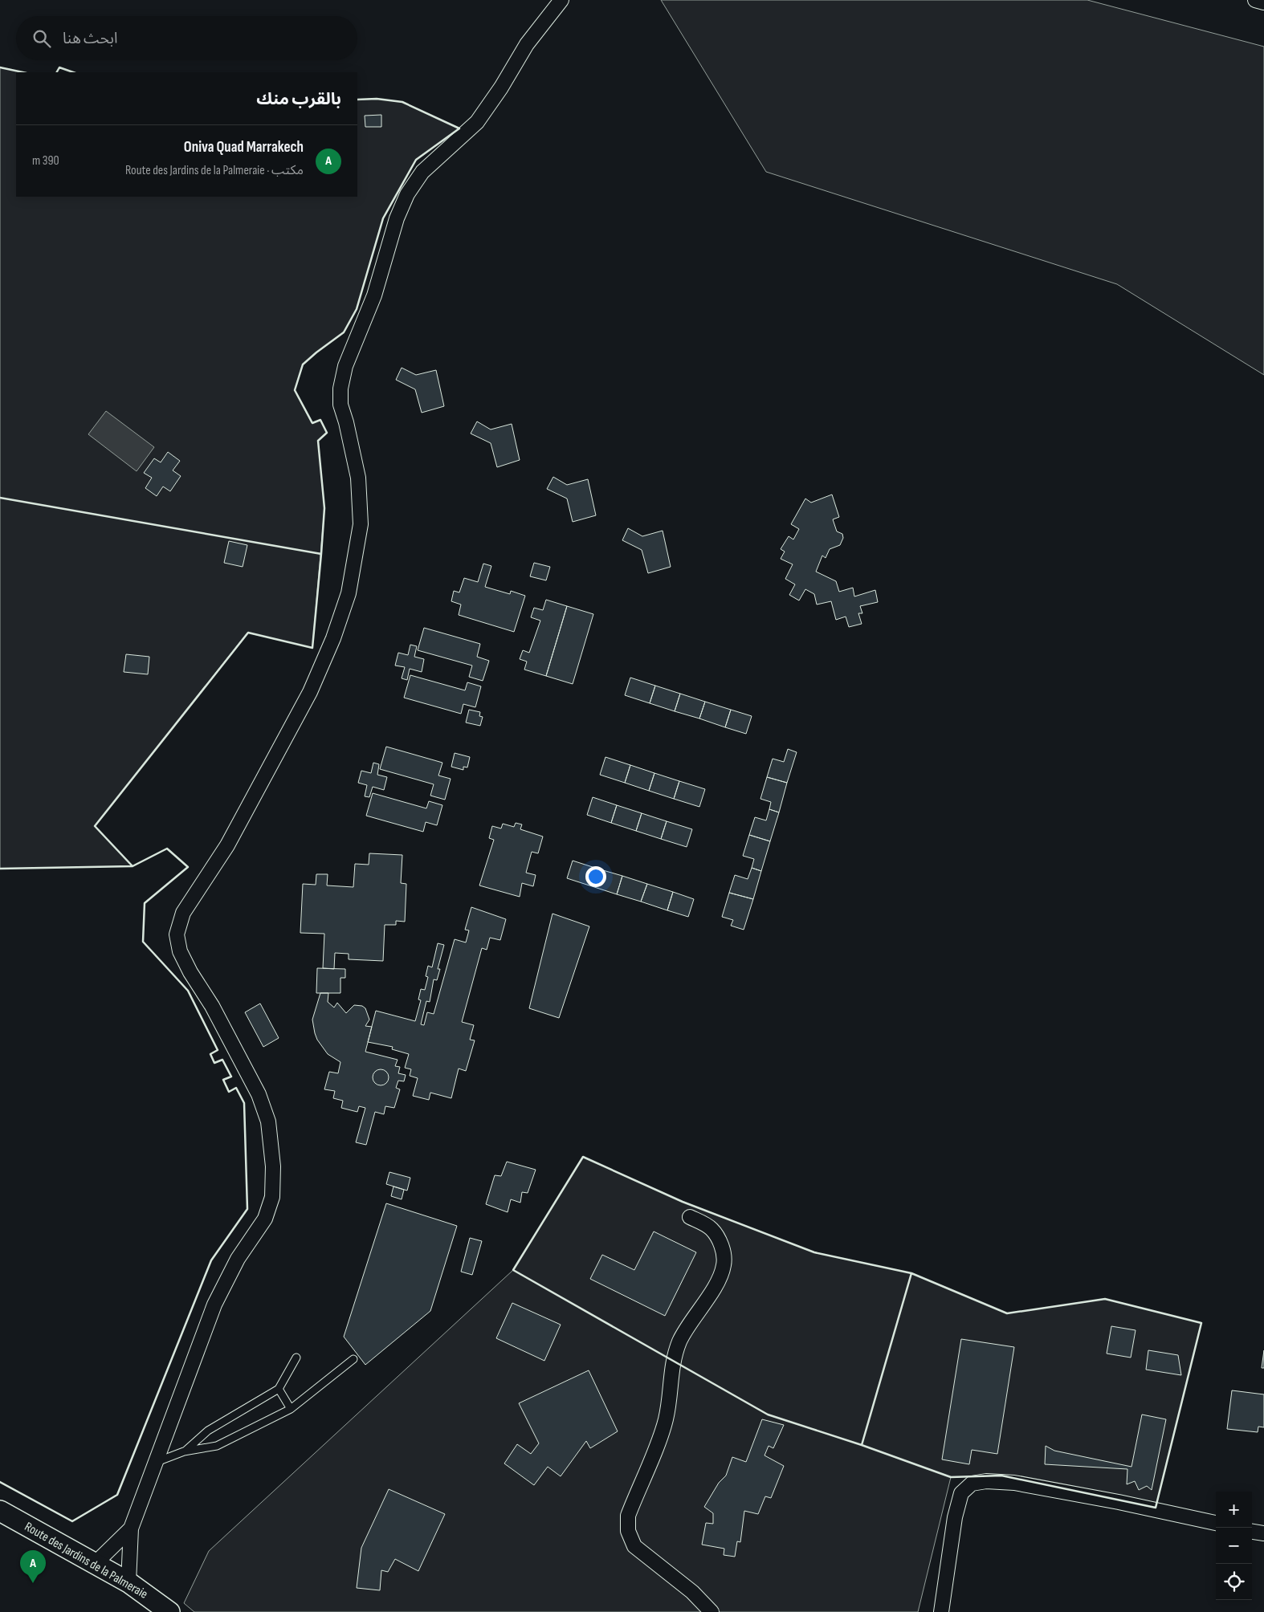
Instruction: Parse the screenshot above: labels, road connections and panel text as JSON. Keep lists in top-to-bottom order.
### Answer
{
  "streets": {
    "street": ["Route des Jardins de la Palmeraie"]
  },
  "page": {
    "search": "ابحث هنا",
    "heading": "بالقرب منك",
    "list": [
      {
        "mark": "A",
        "name": "Oniva Quad Marrakech",
        "note": "مكتب · Route des Jardins de la Palmeraie",
        "value": "390 m"
      }
    ],
    "map_buttons": ["+", "−"],
    "pins": "A"
  }
}
